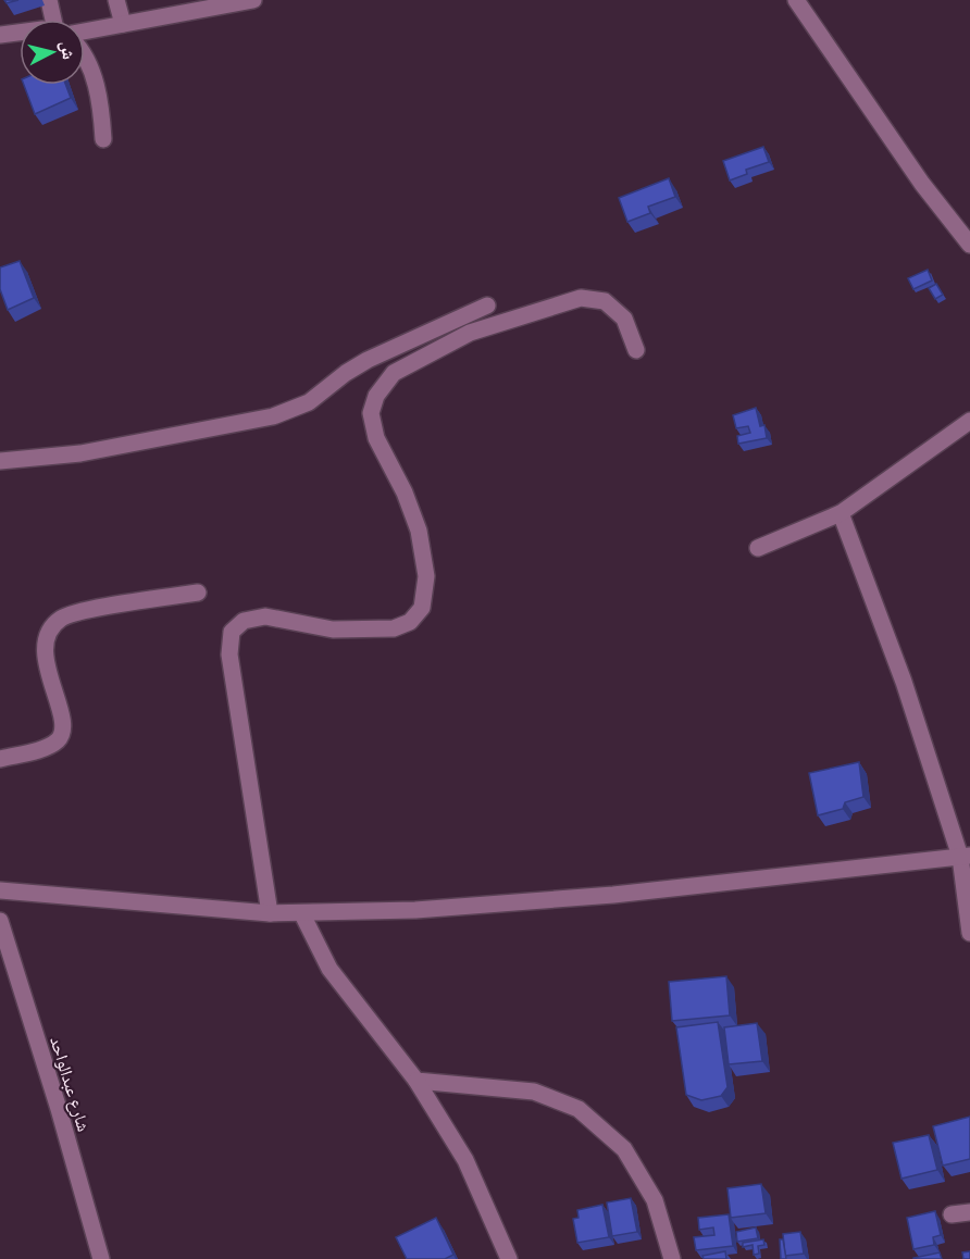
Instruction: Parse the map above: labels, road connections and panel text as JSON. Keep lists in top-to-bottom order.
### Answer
{
  "streets": {
    "street": ["شارع عبدالواحد"]
  },
  "north": "right"
}
